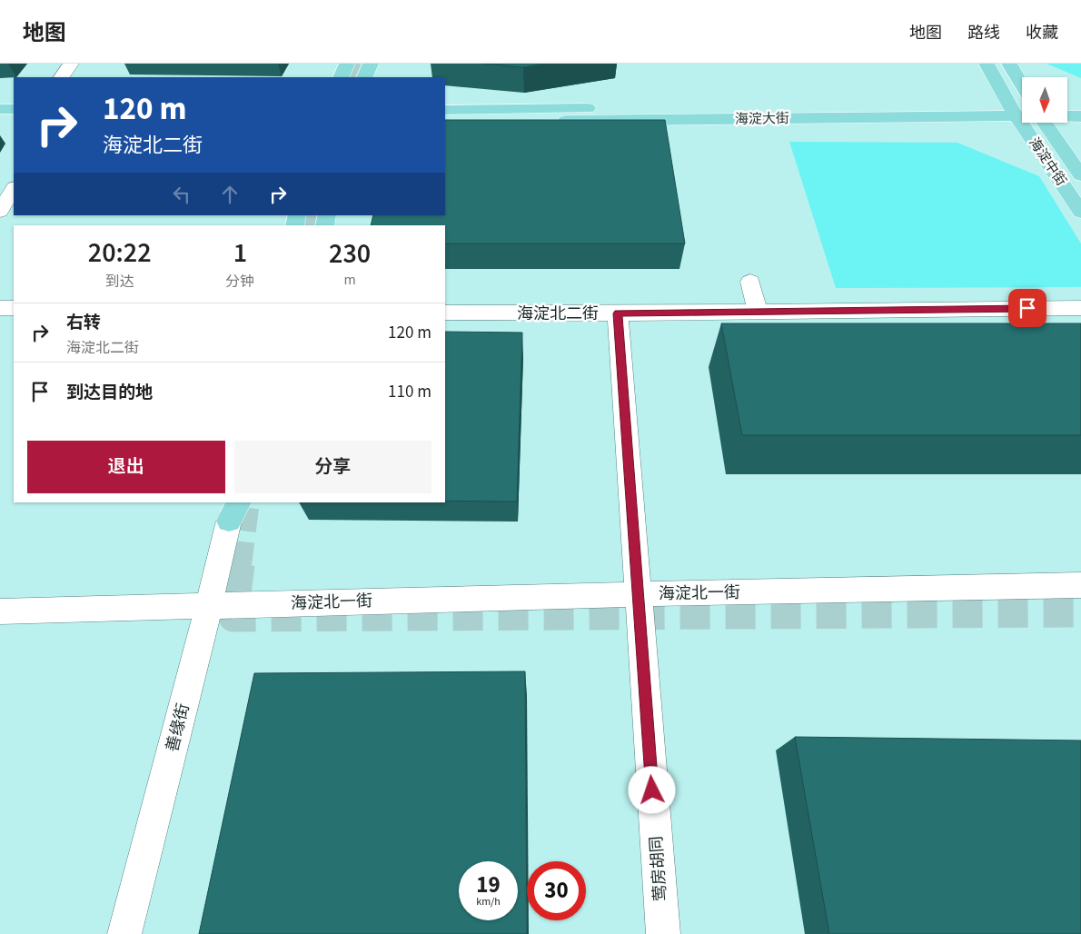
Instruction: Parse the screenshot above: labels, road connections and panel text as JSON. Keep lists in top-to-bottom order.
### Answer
{
  "streets": {
    "main road": ["海淀大街", "海淀中街"],
    "street": [
      "海淀北二街",
      "海淀北一街",
      "善缘街",
      "莺房胡同"
    ]
  },
  "crossings": [
    ["海淀大街", "海淀中街"],
    ["海淀北二街", "莺房胡同"],
    ["海淀北一街", "善缘街"],
    ["海淀北一街", "莺房胡同"]
  ],
  "north": "bottom",
  "page": {
    "header": "地图",
    "nav": ["地图", "路线", "收藏"],
    "turn": ["120 m", "海淀北二街"],
    "eta": [
      "20:22",
      "到达",
      "1",
      "分钟",
      "230",
      "m"
    ],
    "list": [
      {
        "name": "右转",
        "note": "海淀北二街",
        "value": "120 m"
      },
      {
        "name": "到达目的地",
        "value": "110 m"
      }
    ],
    "buttons": ["退出", "分享"],
    "speed": "19 km/h",
    "limit": "30"
  }
}
